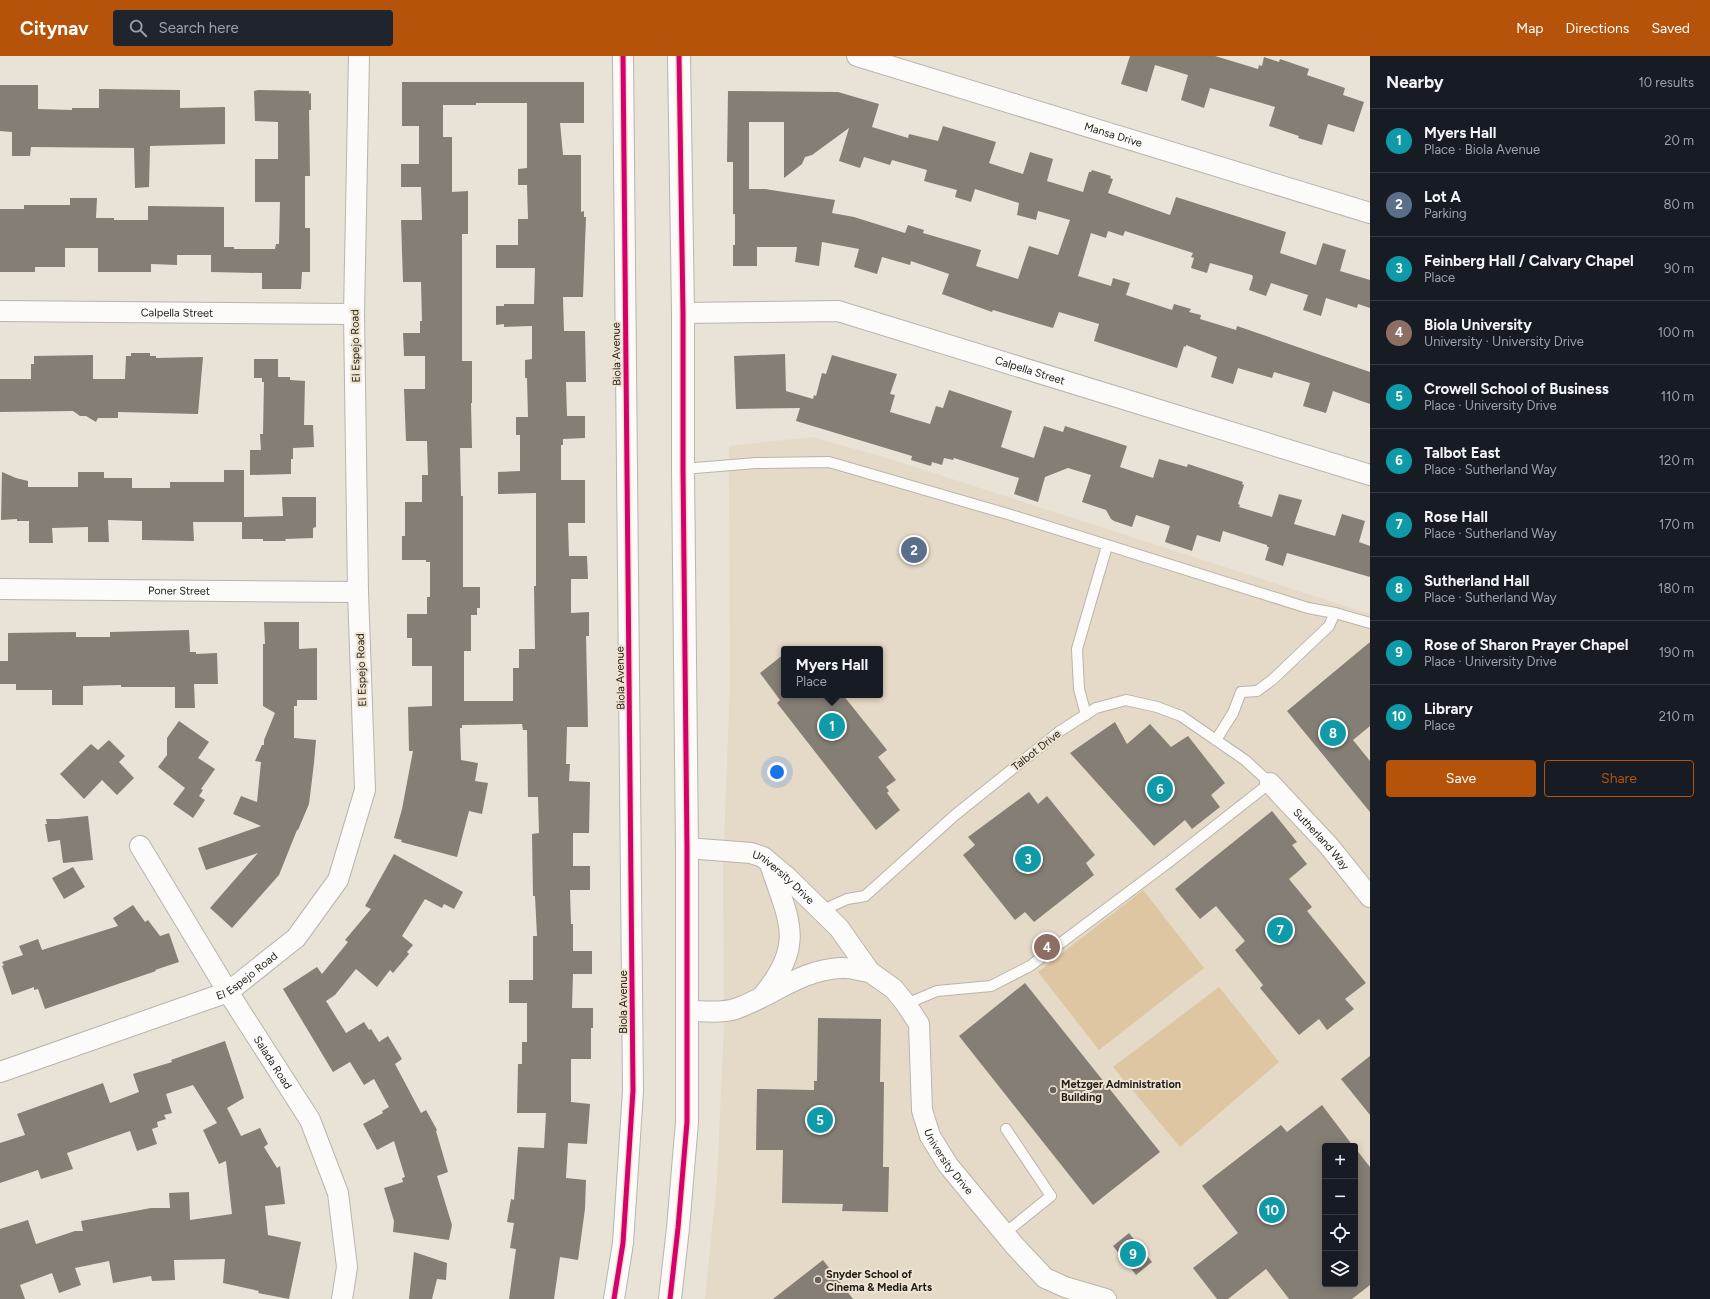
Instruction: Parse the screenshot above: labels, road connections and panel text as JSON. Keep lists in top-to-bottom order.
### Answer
{
  "streets": {
    "street": [
      "Mansa Drive",
      "Calpella Street",
      "El Espejo Road",
      "Biola Avenue",
      "Poner Street",
      "Sutherland Way",
      "University Drive",
      "Salada Road"
    ],
    "lane": ["Talbot Drive"]
  },
  "crossings": [
    ["Calpella Street", "El Espejo Road"],
    ["El Espejo Road", "Poner Street"],
    ["El Espejo Road", "Salada Road"],
    ["Talbot Drive", "Sutherland Way"],
    ["Talbot Drive", "University Drive"]
  ],
  "places": ["Metzger Administration Building", "Snyder School of Cinema & Media Arts"],
  "page": {
    "header": "Citynav",
    "search": "Search here",
    "nav": ["Map", "Directions", "Saved"],
    "heading": ["Nearby", "10 results"],
    "list": [
      {
        "mark": "1",
        "name": "Myers Hall",
        "note": "Place · Biola Avenue",
        "value": "20 m"
      },
      {
        "mark": "2",
        "name": "Lot A",
        "note": "Parking",
        "value": "80 m"
      },
      {
        "mark": "3",
        "name": "Feinberg Hall / Calvary Chapel",
        "note": "Place",
        "value": "90 m"
      },
      {
        "mark": "4",
        "name": "Biola University",
        "note": "University · University Drive",
        "value": "100 m"
      },
      {
        "mark": "5",
        "name": "Crowell School of Business",
        "note": "Place · University Drive",
        "value": "110 m"
      },
      {
        "mark": "6",
        "name": "Talbot East",
        "note": "Place · Sutherland Way",
        "value": "120 m"
      },
      {
        "mark": "7",
        "name": "Rose Hall",
        "note": "Place · Sutherland Way",
        "value": "170 m"
      },
      {
        "mark": "8",
        "name": "Sutherland Hall",
        "note": "Place · Sutherland Way",
        "value": "180 m"
      },
      {
        "mark": "9",
        "name": "Rose of Sharon Prayer Chapel",
        "note": "Place · University Drive",
        "value": "190 m"
      },
      {
        "mark": "10",
        "name": "Library",
        "note": "Place",
        "value": "210 m"
      }
    ],
    "pins": [
      "2",
      "1",
      "8",
      "6",
      "3",
      "7",
      "4",
      "5",
      "10",
      "9"
    ],
    "popup": ["Myers Hall", "Place"],
    "buttons": ["Save", "Share"],
    "map_buttons": ["+", "−"]
  }
}
